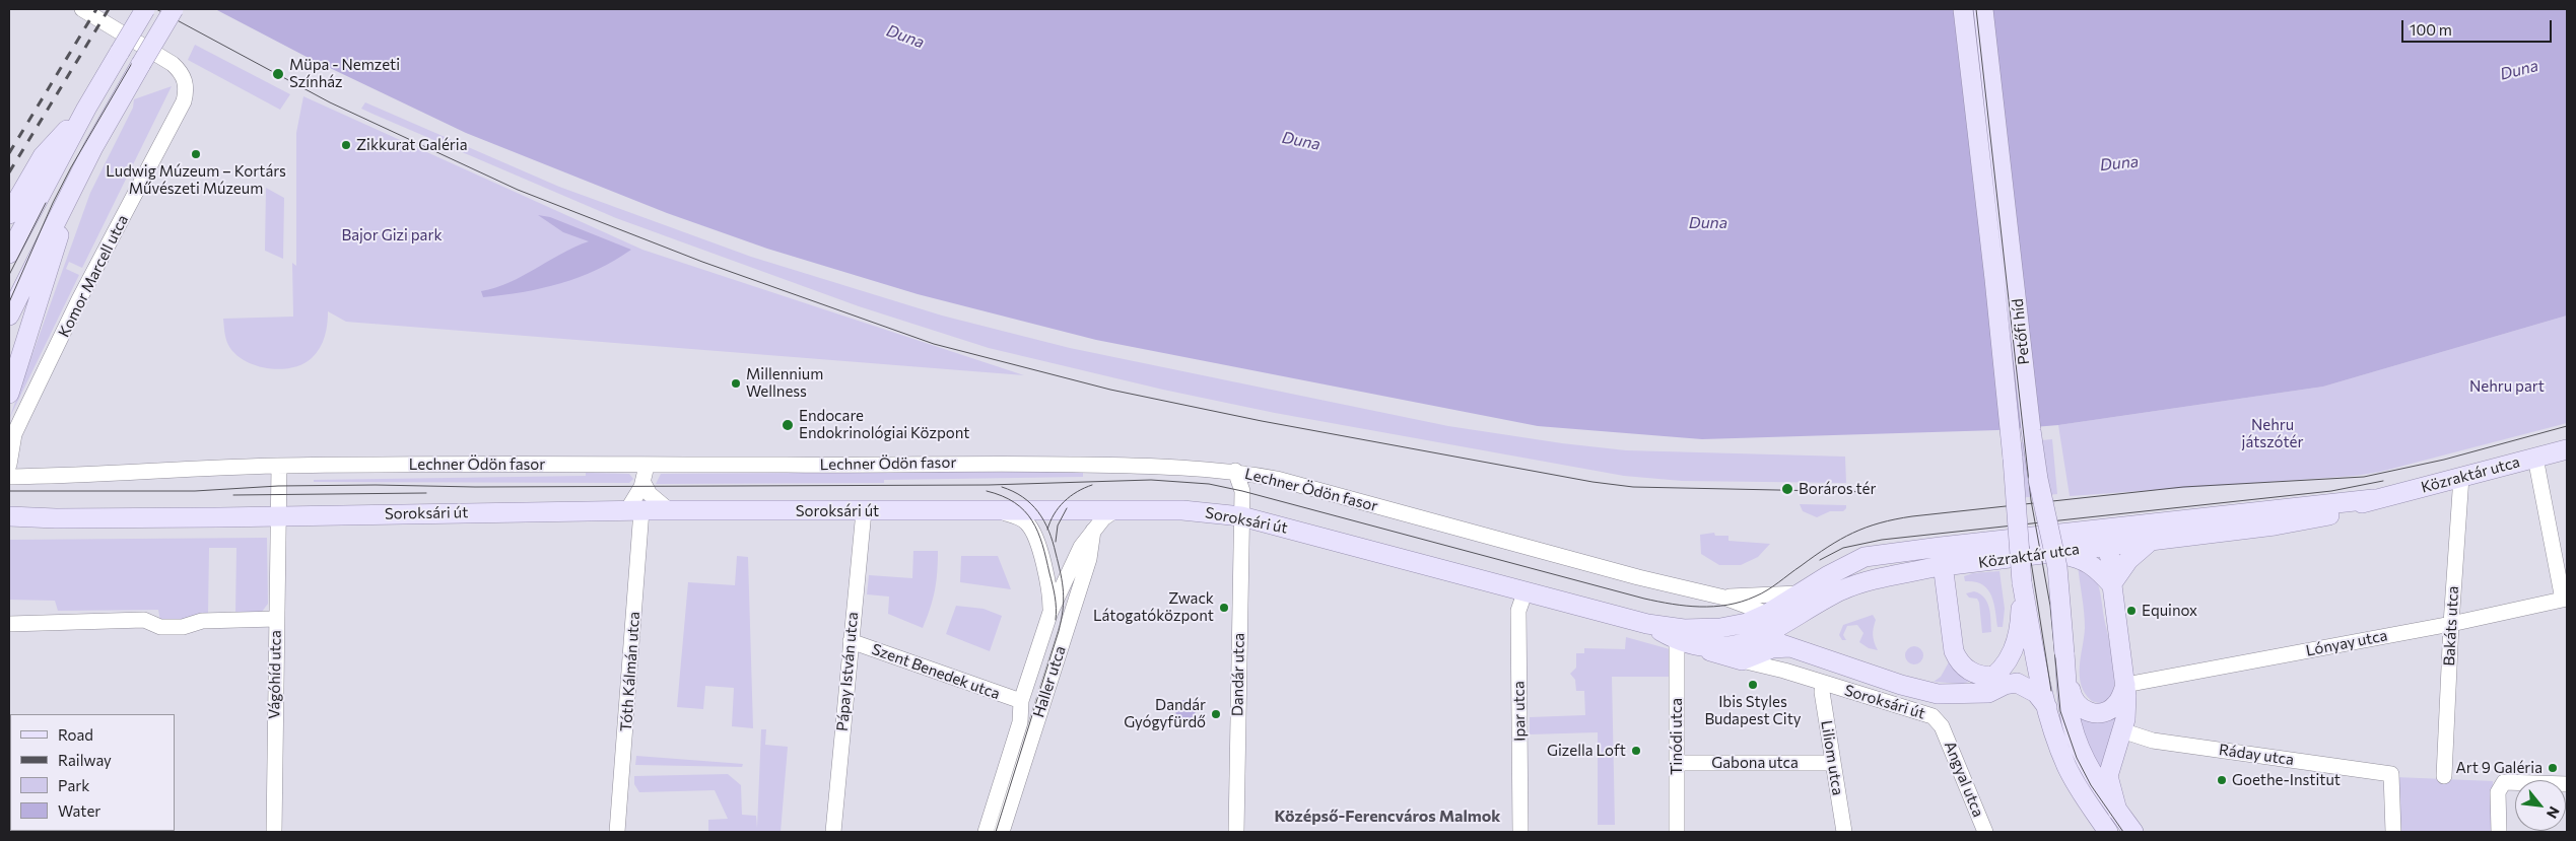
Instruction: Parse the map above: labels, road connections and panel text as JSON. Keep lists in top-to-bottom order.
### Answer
{
  "streets": {
    "main road": ["Petőfi híd", "Közraktár utca", "Soroksári út"],
    "street": [
      "Komor Marcell utca",
      "Lechner Ödön fasor",
      "Bakáts utca",
      "Lónyay utca",
      "Tóth Kálmán utca",
      "Pápay István utca",
      "Szent Benedek utca",
      "Vágóhíd utca",
      "Dandár utca",
      "Haller utca",
      "Ipar utca",
      "Tinódi utca",
      "Ráday utca",
      "Liliom utca",
      "Gabona utca",
      "Angyal utca"
    ]
  },
  "crossings": [
    ["Lechner Ödön fasor", "Közraktár utca"],
    ["Lechner Ödön fasor", "Dandár utca"],
    ["Közraktár utca", "Soroksári út"],
    ["Közraktár utca", "Bakáts utca"],
    ["Soroksári út", "Tóth Kálmán utca"],
    ["Soroksári út", "Pápay István utca"],
    ["Soroksári út", "Vágóhíd utca"],
    ["Soroksári út", "Dandár utca"],
    ["Soroksári út", "Haller utca"],
    ["Soroksári út", "Ipar utca"],
    ["Soroksári út", "Tinódi utca"],
    ["Soroksári út", "Liliom utca"],
    ["Soroksári út", "Angyal utca"],
    ["Bakáts utca", "Lónyay utca"],
    ["Pápay István utca", "Szent Benedek utca"],
    ["Szent Benedek utca", "Haller utca"],
    ["Tinódi utca", "Gabona utca"],
    ["Liliom utca", "Gabona utca"]
  ],
  "districts": ["Középső-Ferencváros Malmok"],
  "water": ["Duna"],
  "parks": ["Bajor Gizi park", "Nehru part", "Nehru játszótér"],
  "places": [
    "Müpa - Nemzeti Színház",
    "Zikkurat Galéria",
    "Ludwig Múzeum – Kortárs Művészeti Múzeum",
    "Millennium Wellness",
    "Endocare Endokrinológiai Központ",
    "Boráros tér",
    "Zwack Látogatóközpont",
    "Equinox",
    "Ibis Styles Budapest City",
    "Dandár Gyógyfürdő",
    "Gizella Loft",
    "Art 9 Galéria",
    "Goethe-Institut"
  ],
  "legend": [
    "Road",
    "Railway",
    "Park",
    "Water"
  ],
  "scale_bar": "100 m",
  "north": "bottom right"
}
